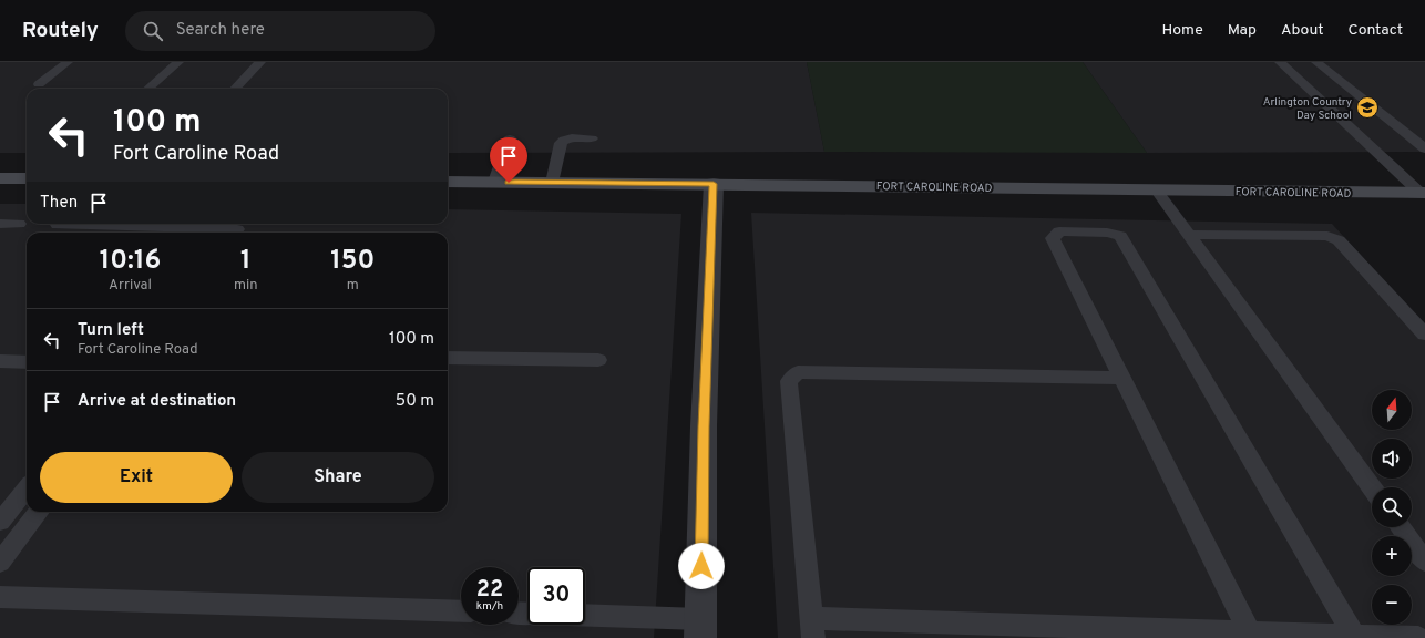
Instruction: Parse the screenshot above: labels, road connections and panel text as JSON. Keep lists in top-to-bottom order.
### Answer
{
  "streets": {
    "street": ["FORT CAROLINE ROAD"]
  },
  "places": {
    "school or university": ["Arlington Country Day School"]
  },
  "north": "top",
  "page": {
    "header": "Routely",
    "search": "Search here",
    "nav": [
      "Home",
      "Map",
      "About",
      "Contact"
    ],
    "turn": ["100 m", "Fort Caroline Road"],
    "then": "Then",
    "eta": [
      "10:16",
      "Arrival",
      "1",
      "min",
      "150",
      "m"
    ],
    "list": [
      {
        "name": "Turn left",
        "note": "Fort Caroline Road",
        "value": "100 m"
      },
      {
        "name": "Arrive at destination",
        "value": "50 m"
      }
    ],
    "map_buttons": ["+", "−"],
    "buttons": ["Exit", "Share"],
    "speed": "22 km/h",
    "limit": "30"
  }
}
